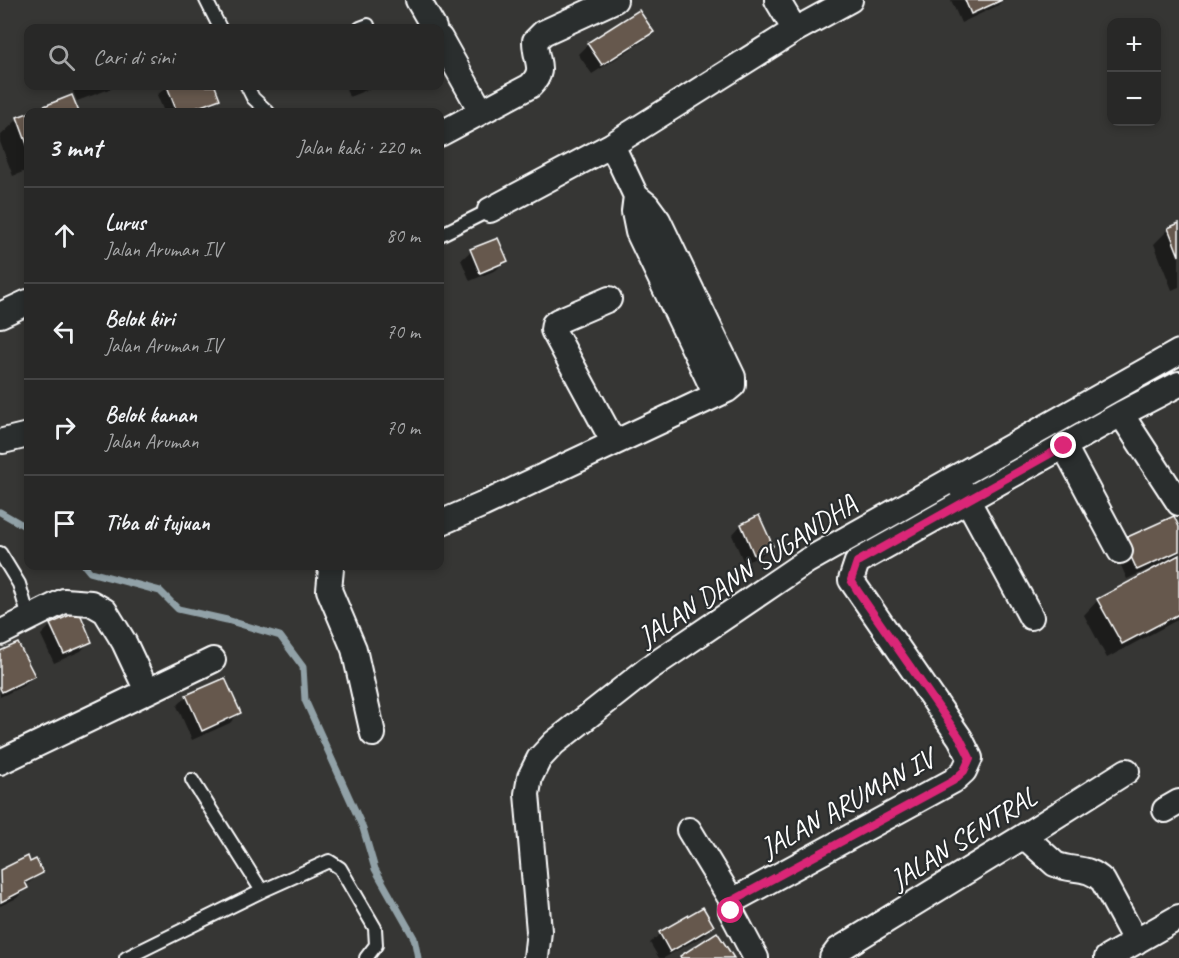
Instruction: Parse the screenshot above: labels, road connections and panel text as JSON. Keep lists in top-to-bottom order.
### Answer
{
  "streets": {
    "street": ["JALAN DANN SUGANDHA", "JALAN ARUMAN IV", "JALAN SENTRAL"]
  },
  "page": {
    "map_buttons": ["+", "−"],
    "search": "Cari di sini",
    "heading": ["3 mnt", "Jalan kaki · 220 m"],
    "list": [
      ["Lurus", "Jalan Aruman IV", "80 m"],
      ["Belok kiri", "Jalan Aruman IV", "70 m"],
      ["Belok kanan", "Jalan Aruman", "70 m"],
      "Tiba di tujuan"
    ]
  }
}
